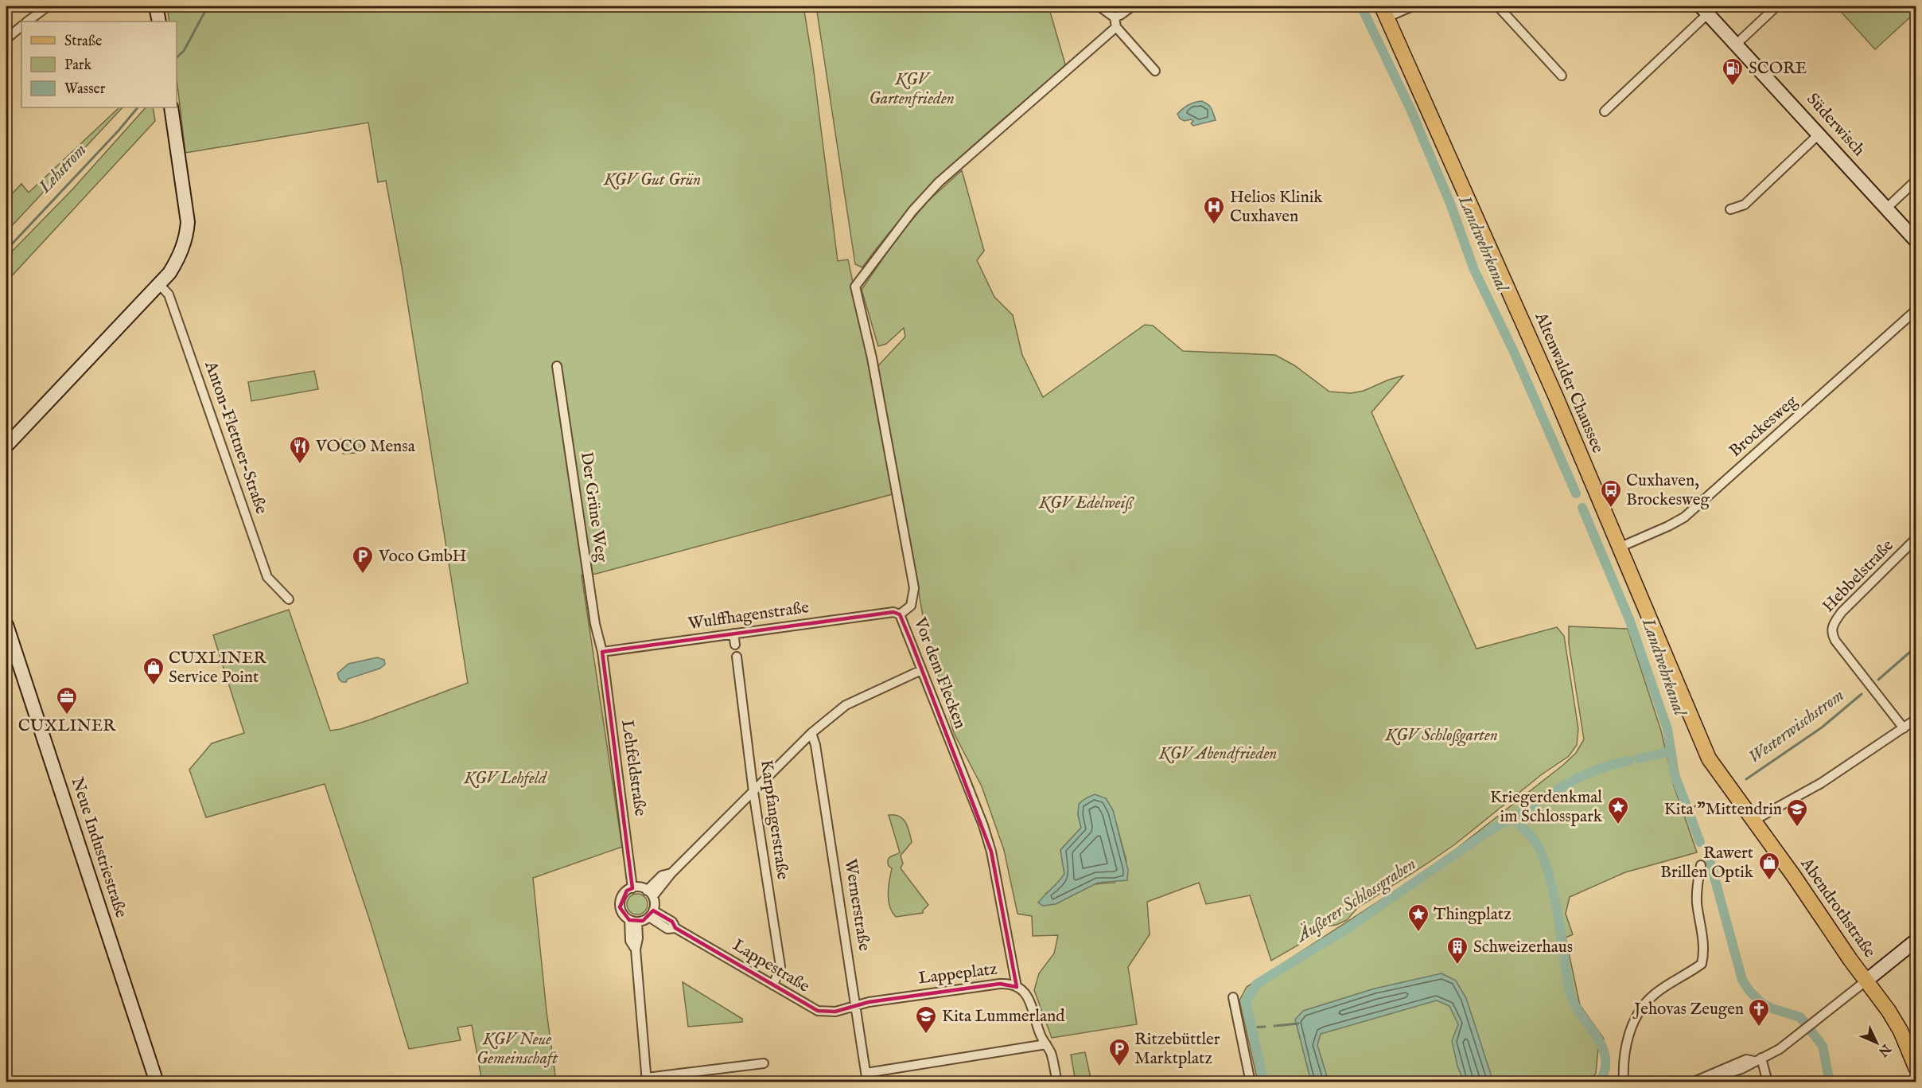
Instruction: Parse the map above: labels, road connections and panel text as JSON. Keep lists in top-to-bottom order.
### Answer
{
  "streets": {
    "main road": ["Altenwalder Chaussee", "Abendrothstraße"],
    "street": [
      "Süderwisch",
      "Brockesweg",
      "Anton-Flettner-Straße",
      "Der Grüne Weg",
      "Hebbelstraße",
      "Wulffhagenstraße",
      "Vor dem Flecken",
      "Lehfeldstraße",
      "Karpfangerstraße",
      "Neue Industriestraße",
      "Wernerstraße",
      "Lappestraße",
      "Lappeplatz"
    ]
  },
  "crossings": [
    ["Altenwalder Chaussee", "Brockesweg"],
    ["Altenwalder Chaussee", "Abendrothstraße"],
    ["Der Grüne Weg", "Wulffhagenstraße"],
    ["Der Grüne Weg", "Lehfeldstraße"],
    ["Wulffhagenstraße", "Vor dem Flecken"],
    ["Wulffhagenstraße", "Lehfeldstraße"],
    ["Vor dem Flecken", "Lappeplatz"],
    ["Lehfeldstraße", "Lappestraße"],
    ["Karpfangerstraße", "Lappestraße"],
    ["Wernerstraße", "Lappestraße"],
    ["Wernerstraße", "Lappeplatz"],
    ["Lappestraße", "Lappeplatz"]
  ],
  "water": [
    "Lehstrom",
    "Landwehrkanal",
    "Westerwischstrom",
    "Äußerer Schlossgraben"
  ],
  "parks": [
    "KGV Gartenfrieden",
    "KGV Gut Grün",
    "KGV Edelweiß",
    "KGV Schloßgarten",
    "KGV Abendfrieden",
    "KGV Lehfeld",
    "KGV Neue Gemeinschaft"
  ],
  "places": {
    "fuel station": ["SCORE"],
    "hospital": ["Helios Klinik Cuxhaven"],
    "restaurant": ["VOCO Mensa"],
    "bus stop": ["Cuxhaven, Brockesweg"],
    "parking": ["Voco GmbH", "Ritzebüttler Marktplatz"],
    "shop": ["CUXLINER Service Point", "Rawert Brillen Optik"],
    "office": ["CUXLINER"],
    "place": ["Kriegerdenkmal im Schlosspark", "Thingplatz"],
    "school or university": ["Kita \"Mittendrin", "Kita Lummerland"],
    "building": ["Schweizerhaus"],
    "church": ["Jehovas Zeugen"]
  },
  "legend": ["Straße", "Park", "Wasser"],
  "north": "bottom right"
}
